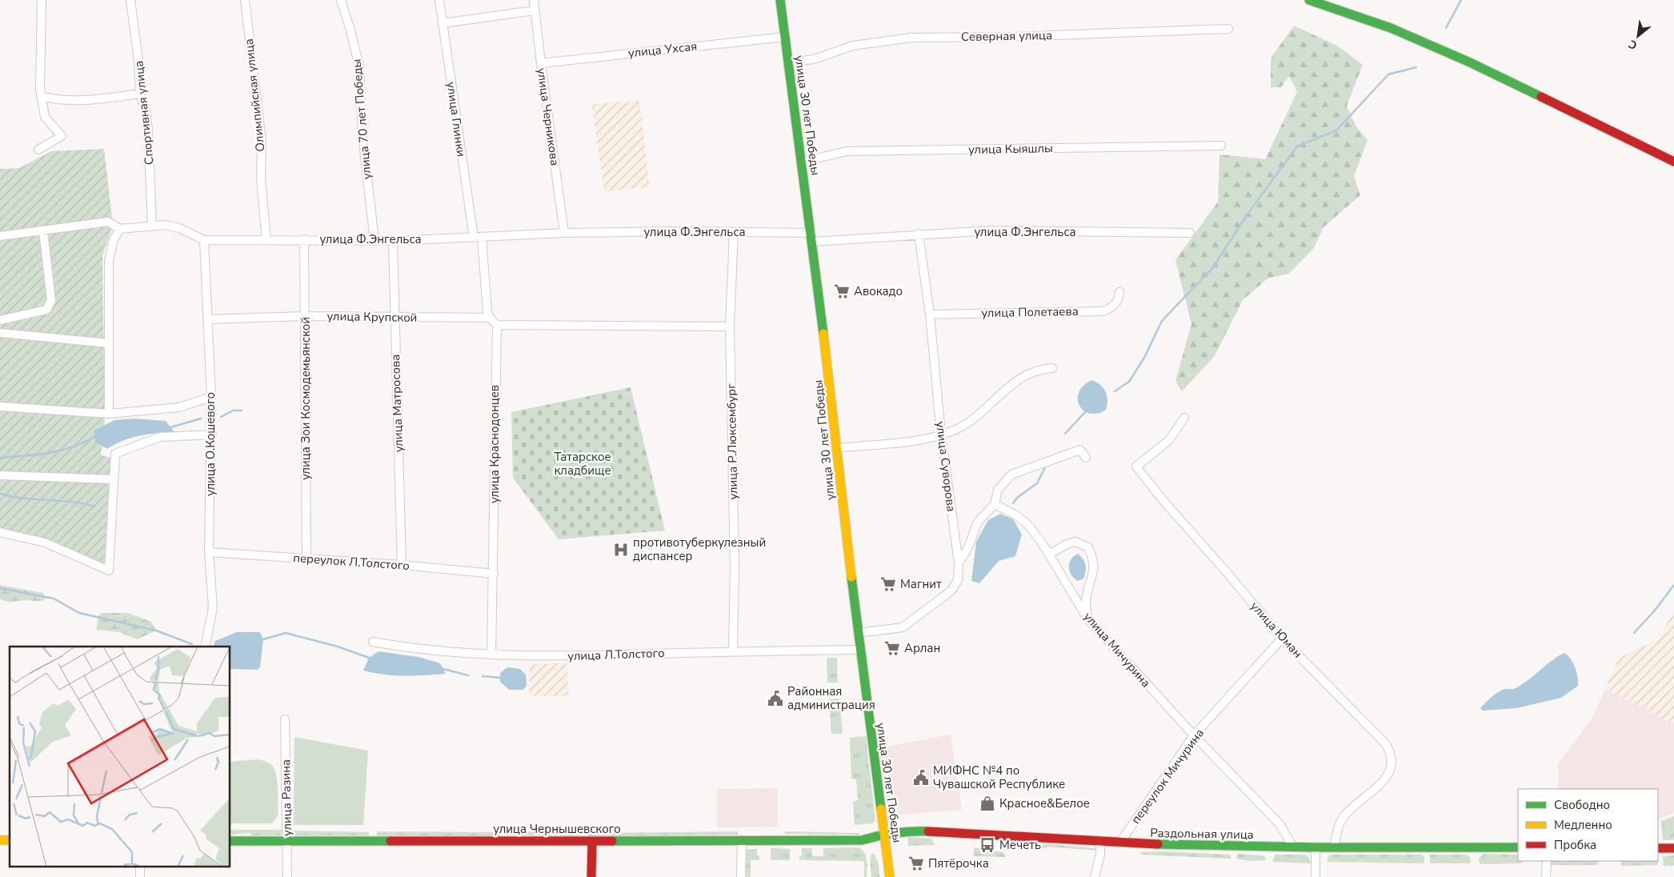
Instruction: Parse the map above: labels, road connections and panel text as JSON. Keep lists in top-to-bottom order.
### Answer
{
  "streets": {
    "street": [
      "Северная улица",
      "улица Ухсая",
      "Олимпийская улица",
      "Спортивная улица",
      "улица 30 лет Победы",
      "улица Черникова",
      "улица 70 лет Победы",
      "улица Глинки",
      "улица Кыяшлы",
      "улица Ф.Энгельса",
      "улица Полетаева",
      "улица Крупской",
      "улица Зои Космодемьянской",
      "улица Матросова",
      "улица Р.Люксембург",
      "улица О.Кошевого",
      "улица Краснодонцев",
      "улица Суворова",
      "переулок Л.Толстого",
      "улица Юман",
      "улица Мичурина",
      "улица Л.Толстого",
      "переулок Мичурина",
      "улица Разина",
      "улица Чернышевского",
      "Раздольная улица"
    ]
  },
  "crossings": [
    ["Северная улица", "улица 30 лет Победы"],
    ["улица Ухсая", "улица 30 лет Победы"],
    ["улица Ухсая", "улица Черникова"],
    ["Олимпийская улица", "улица Ф.Энгельса"],
    ["Спортивная улица", "улица Ф.Энгельса"],
    ["улица 30 лет Победы", "улица Кыяшлы"],
    ["улица 30 лет Победы", "улица Ф.Энгельса"],
    ["улица 30 лет Победы", "улица Суворова"],
    ["улица 30 лет Победы", "улица Л.Толстого"],
    ["улица 30 лет Победы", "улица Чернышевского"],
    ["улица 30 лет Победы", "Раздольная улица"],
    ["улица Черникова", "улица Ф.Энгельса"],
    ["улица 70 лет Победы", "улица Ф.Энгельса"],
    ["улица Глинки", "улица Ф.Энгельса"],
    ["улица Ф.Энгельса", "улица Зои Космодемьянской"],
    ["улица Ф.Энгельса", "улица Матросова"],
    ["улица Ф.Энгельса", "улица Р.Люксембург"],
    ["улица Ф.Энгельса", "улица О.Кошевого"],
    ["улица Ф.Энгельса", "улица Суворова"],
    ["улица Полетаева", "улица Суворова"],
    ["улица Крупской", "улица Зои Космодемьянской"],
    ["улица Крупской", "улица Матросова"],
    ["улица Крупской", "улица О.Кошевого"],
    ["улица Зои Космодемьянской", "переулок Л.Толстого"],
    ["улица Матросова", "переулок Л.Толстого"],
    ["улица Р.Люксембург", "улица Л.Толстого"],
    ["улица О.Кошевого", "переулок Л.Толстого"],
    ["улица Краснодонцев", "переулок Л.Толстого"],
    ["улица Краснодонцев", "улица Л.Толстого"],
    ["улица Юман", "переулок Мичурина"],
    ["улица Юман", "Раздольная улица"],
    ["улица Мичурина", "переулок Мичурина"],
    ["улица Мичурина", "Раздольная улица"],
    ["переулок Мичурина", "Раздольная улица"],
    ["улица Разина", "улица Чернышевского"],
    ["улица Чернышевского", "Раздольная улица"]
  ],
  "parks": ["Татарское кладбище"],
  "places": {
    "supermarket": [
      "Авокадо",
      "Магнит",
      "Арлан",
      "Пятёрочка"
    ],
    "hospital": ["противотуберкулезный диспансер"],
    "public building": ["Районная администрация", "МИФНС №4 по Чувашской Республике"],
    "shop": ["Красное&Белое"],
    "bus stop": ["Мечеть"]
  },
  "legend": ["Свободно", "Медленно", "Пробка"],
  "north": "bottom left"
}
